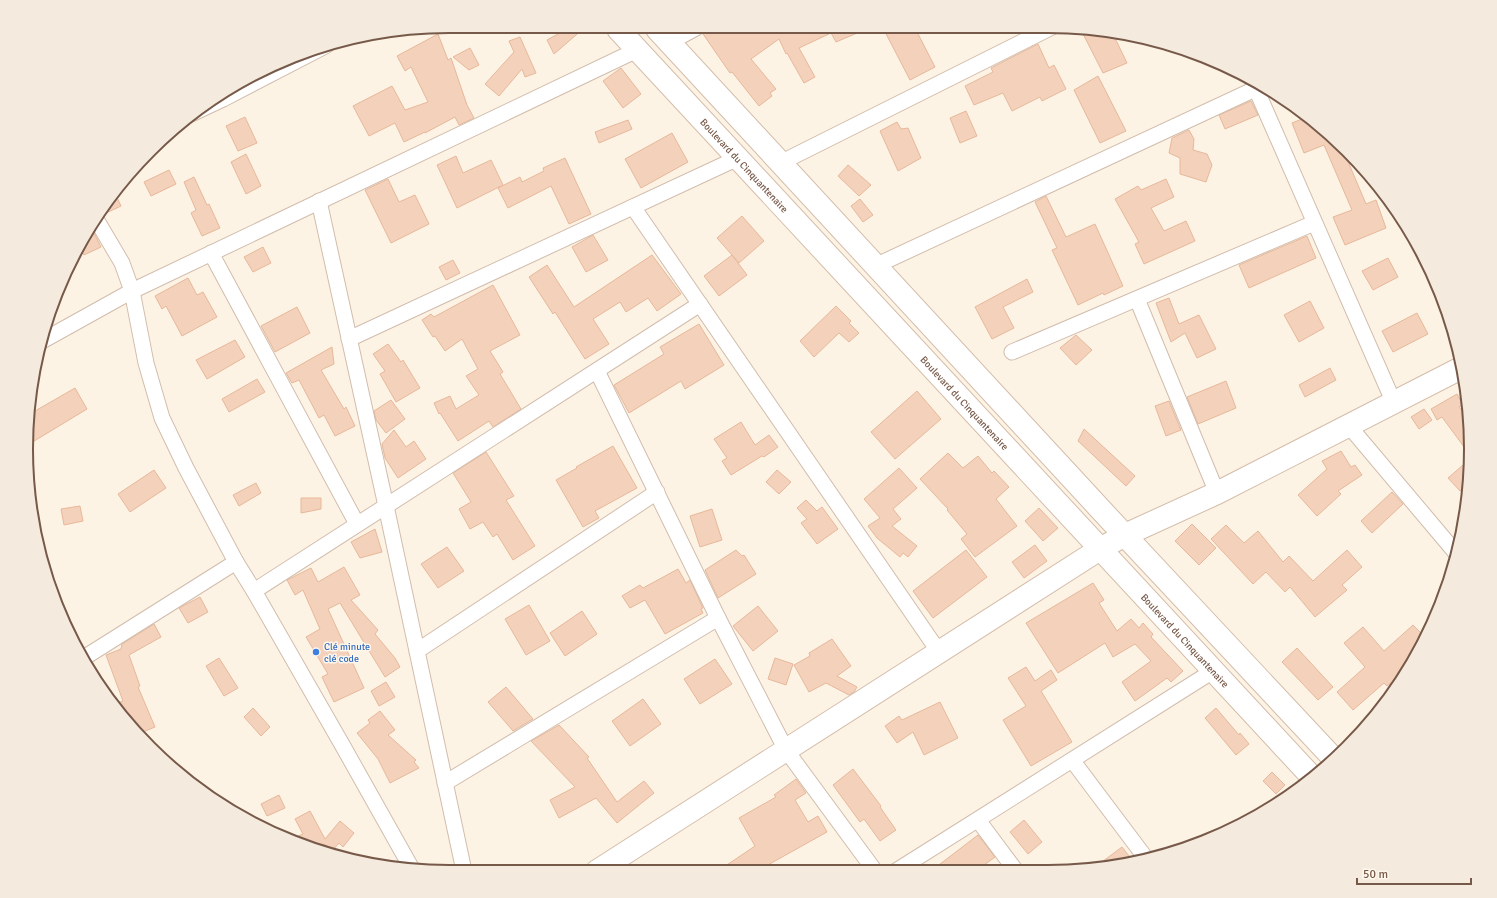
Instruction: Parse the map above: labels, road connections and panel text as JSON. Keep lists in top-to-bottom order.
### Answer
{
  "streets": {
    "main road": ["Boulevard du Cinquantenaire"]
  },
  "places": ["Clé minute clé code"],
  "scale_bar": "50 m"
}
